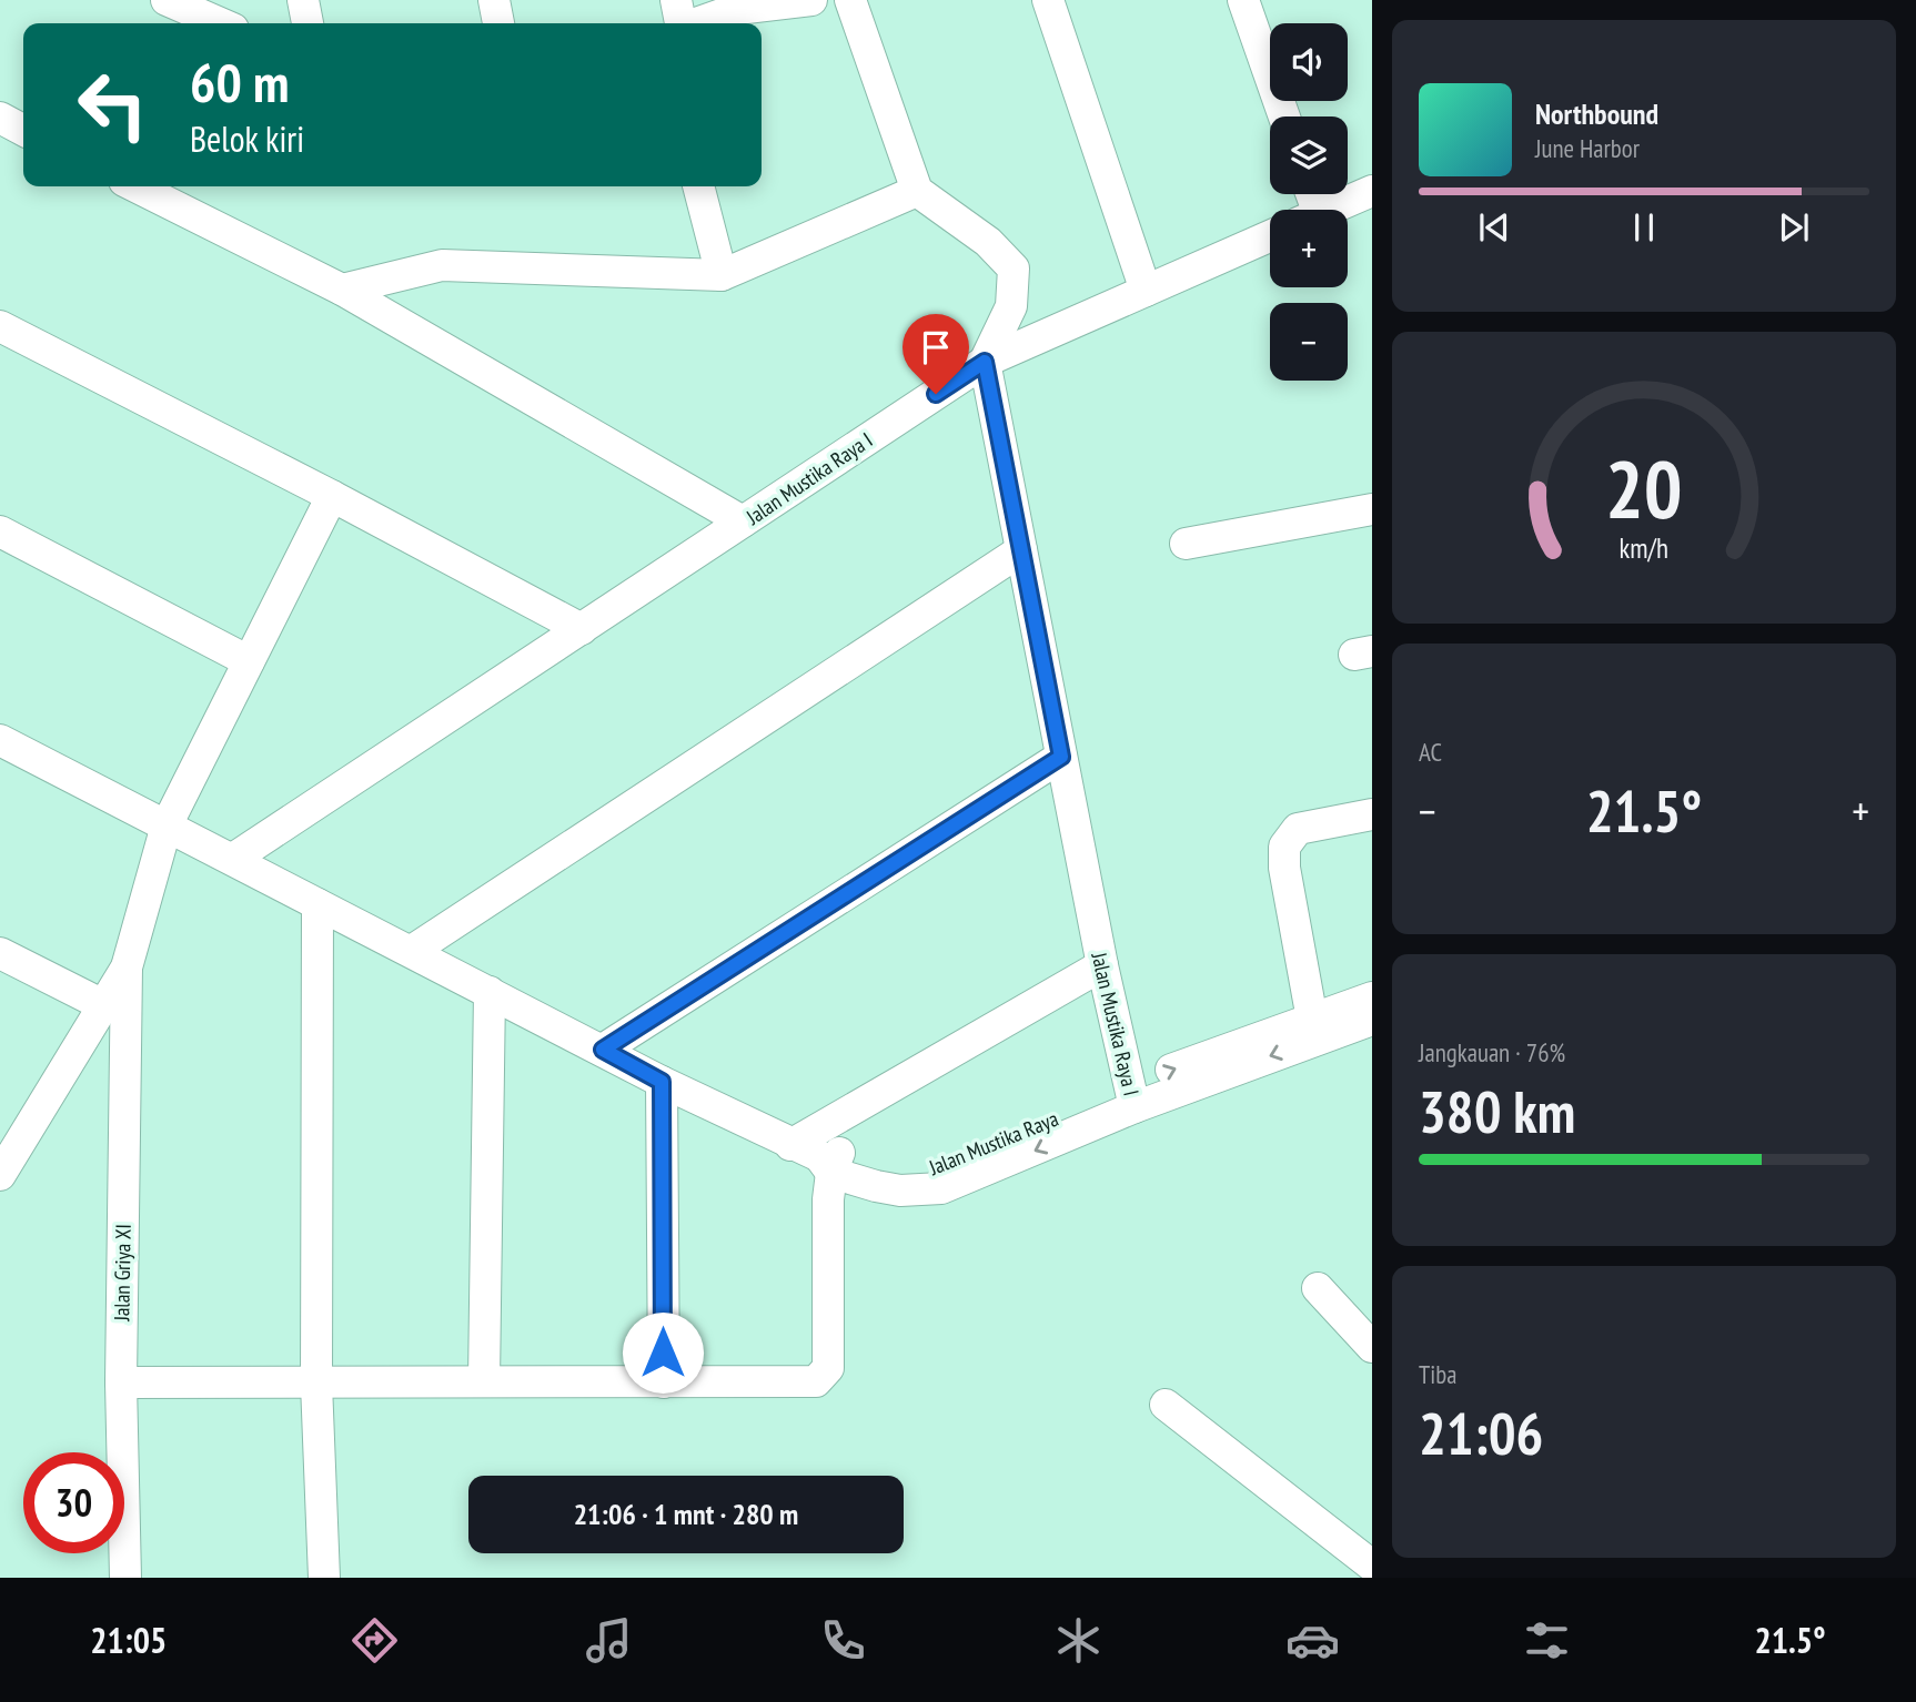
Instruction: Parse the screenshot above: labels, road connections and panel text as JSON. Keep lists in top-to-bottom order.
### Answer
{
  "streets": {
    "street": ["Jalan Mustika Raya I", "Jalan Mustika Raya", "Jalan Griya XI"]
  },
  "crossings": [
    ["Jalan Mustika Raya I", "Jalan Mustika Raya"]
  ],
  "page": {
    "map_buttons": ["+", "−"],
    "turn": ["60 m", "Belok kiri"],
    "song": ["Northbound", "June Harbor"],
    "tile": [
      "AC",
      ["Jangkauan · 76%", "380 km"],
      ["Tiba", "21:06"]
    ],
    "heat": ["−", "21.5°", "+"],
    "limit": "30",
    "trip": "21:06 · 1 mnt · 280 m",
    "tabs": ["21:05", "21.5°"],
    "gauge": ["20", "km/h"]
  }
}
